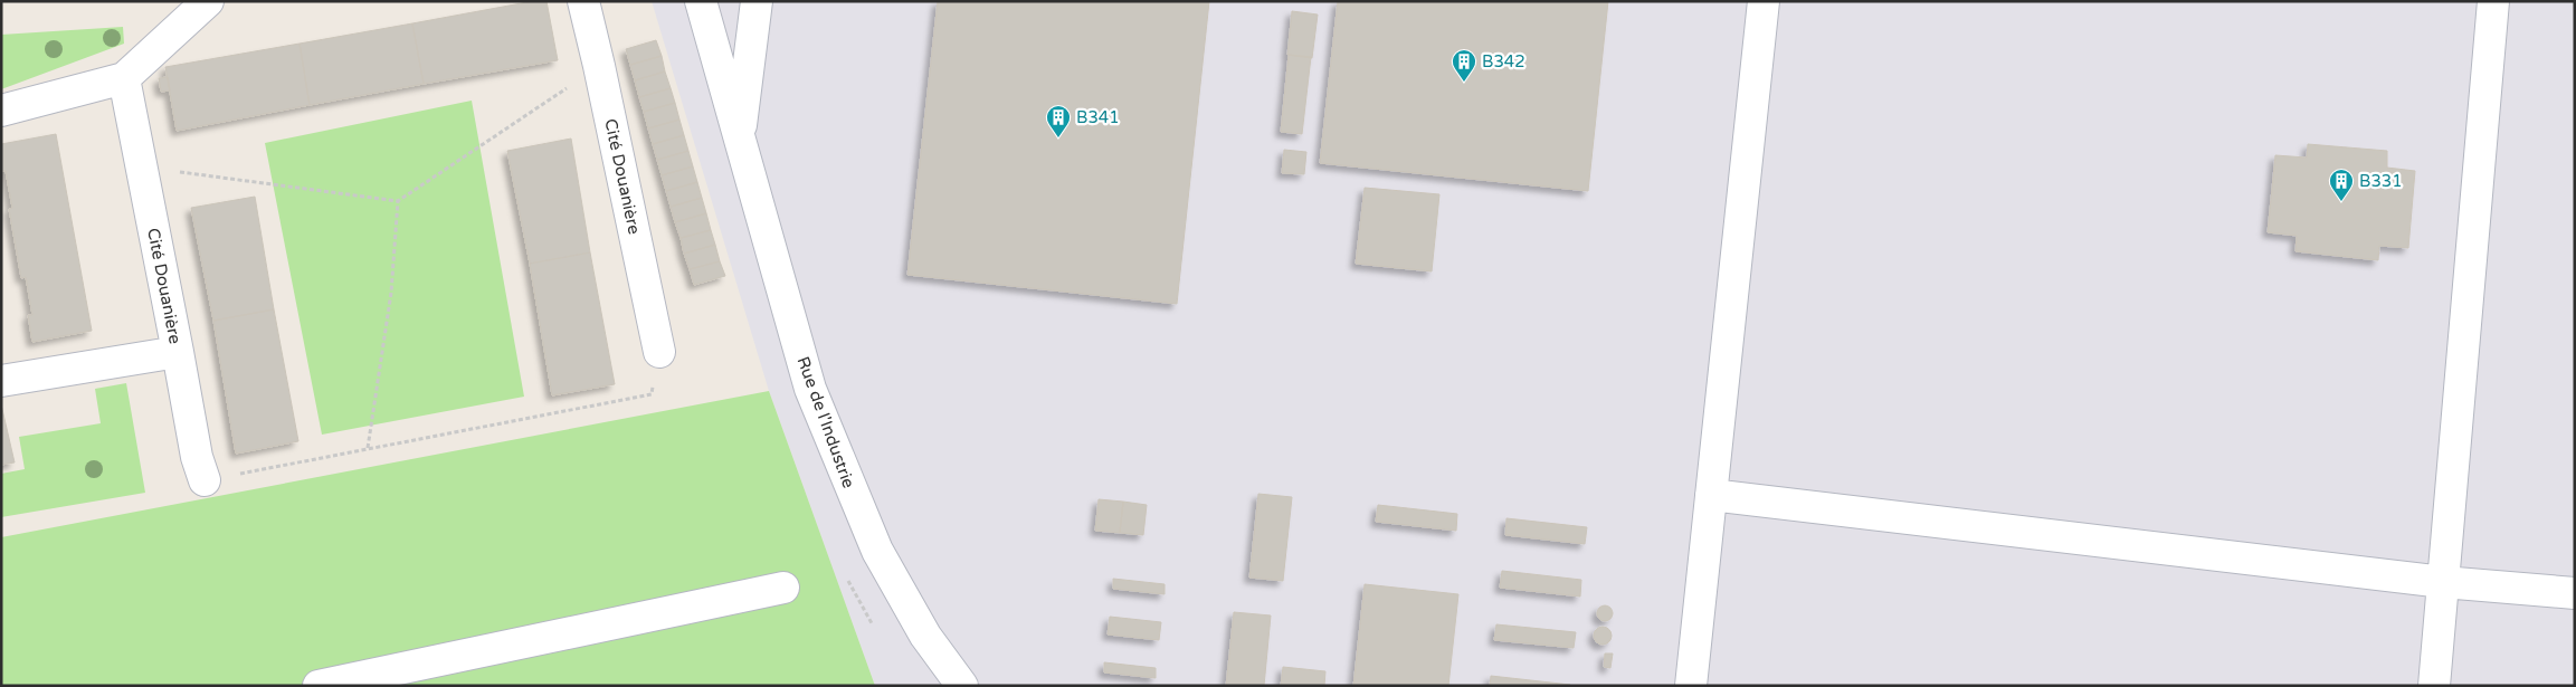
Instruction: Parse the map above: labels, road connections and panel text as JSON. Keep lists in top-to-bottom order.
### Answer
{
  "streets": {
    "street": ["Cité Douanière", "Rue de l'Industrie"]
  },
  "places": {
    "building": ["B342", "B341", "B331"]
  }
}
